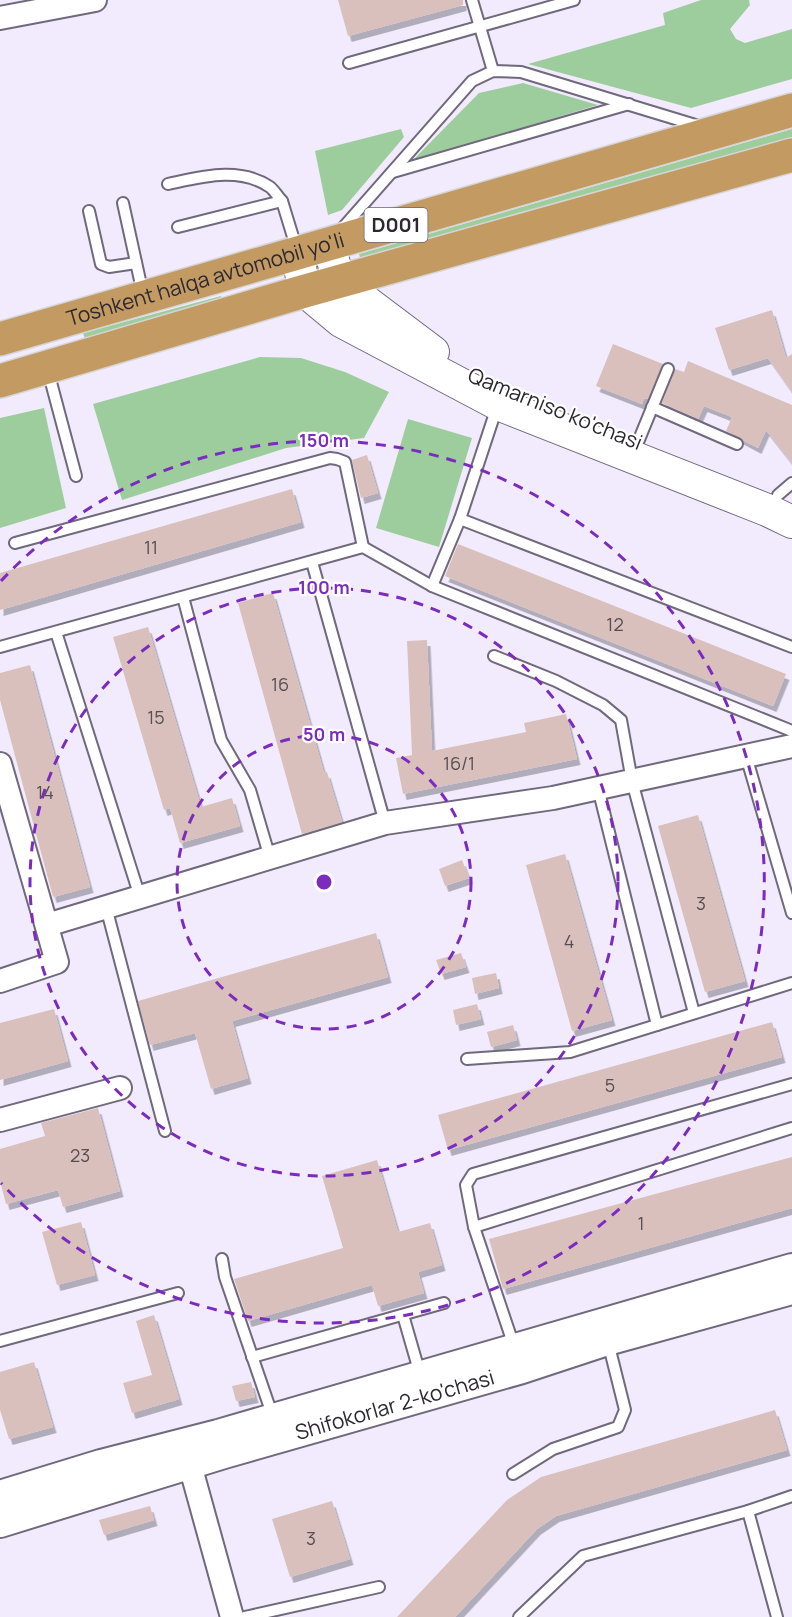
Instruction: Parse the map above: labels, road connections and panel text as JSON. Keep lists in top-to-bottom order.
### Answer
{
  "streets": {
    "highway": ["D001", "Toshkent halqa avtomobil yo'li"],
    "main road": ["Qamarniso ko'chasi"],
    "street": ["Shifokorlar 2-ko'chasi"]
  },
  "crossings": [
    ["Toshkent halqa avtomobil yo'li", "Qamarniso ko'chasi"]
  ],
  "house_numbers": [
    "11",
    "12",
    "16",
    "15",
    "16/1",
    "14",
    "3",
    "4",
    "5",
    "23",
    "1",
    "3"
  ],
  "rings": ["150 m", "100 m", "50 m"]
}
